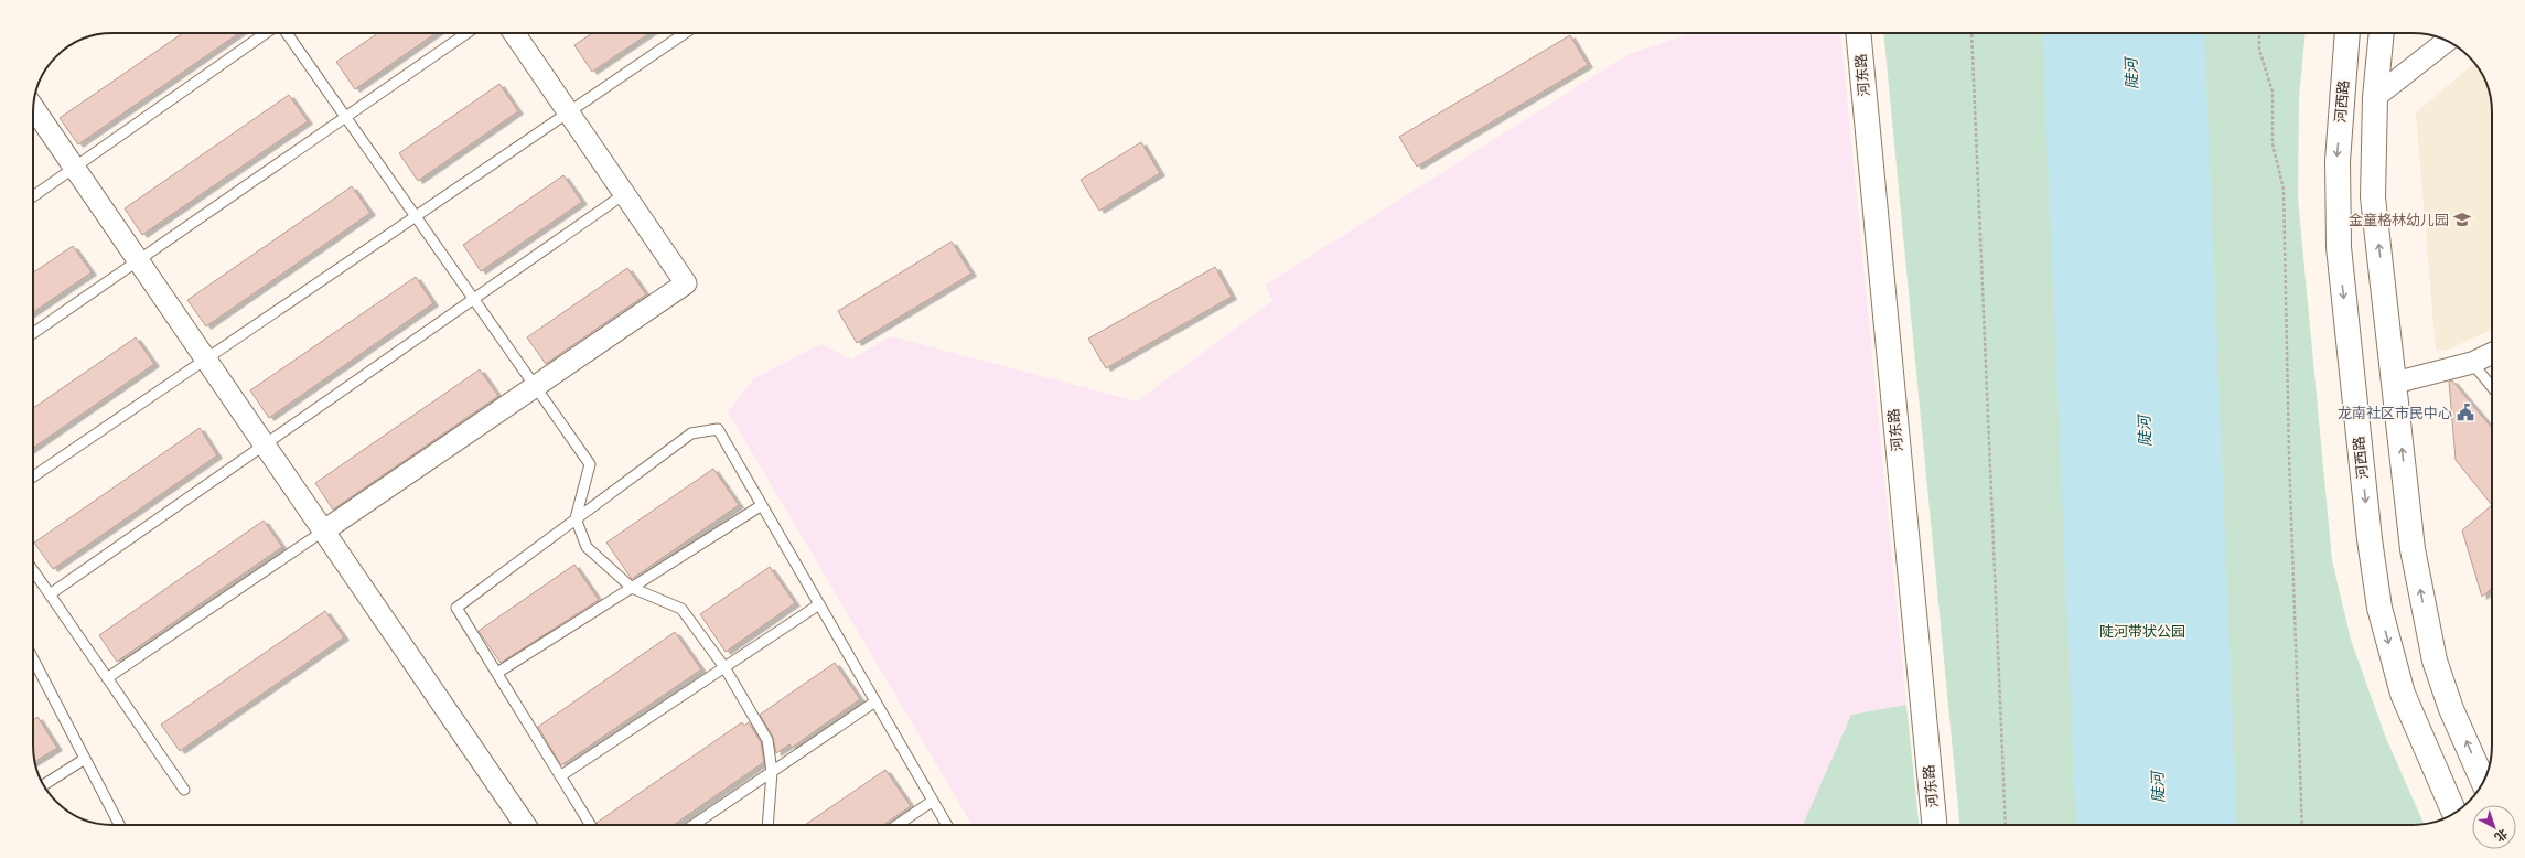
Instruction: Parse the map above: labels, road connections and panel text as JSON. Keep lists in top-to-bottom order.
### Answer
{
  "streets": {
    "main road": ["河东路", "河西路"]
  },
  "water": ["陡河"],
  "parks": ["陡河带状公园"],
  "places": {
    "school or university": ["金童格林幼儿园"],
    "public building": ["龙南社区市民中心"]
  },
  "north": "bottom right"
}
